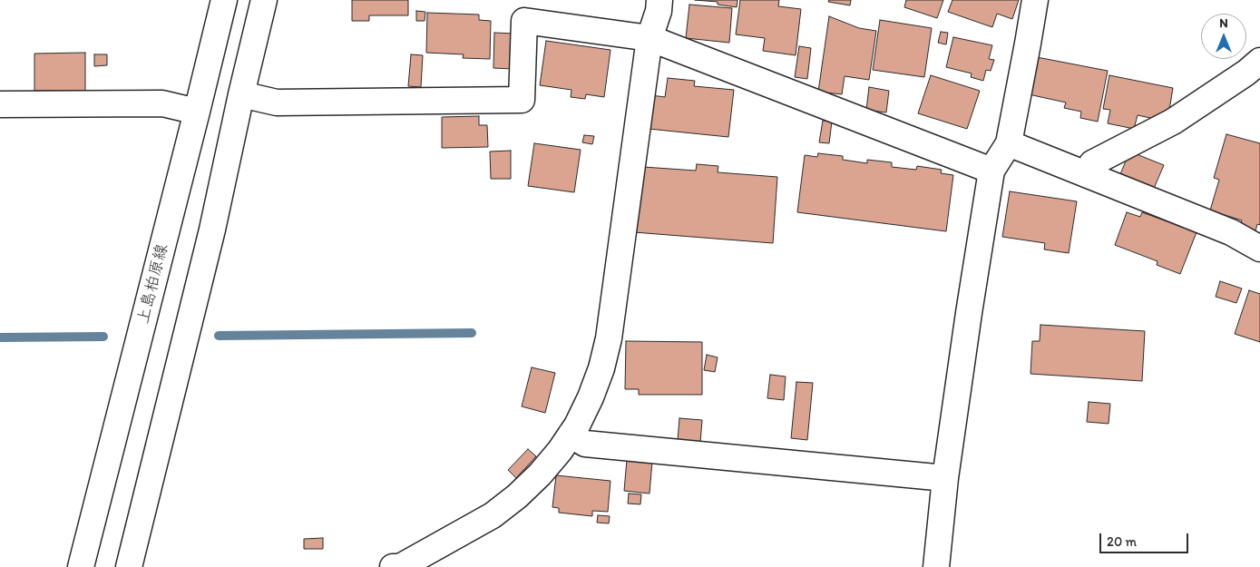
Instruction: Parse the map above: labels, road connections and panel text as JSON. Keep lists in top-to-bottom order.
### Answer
{
  "streets": {
    "street": ["上島柏原線"]
  },
  "scale_bar": "20 m",
  "north": "top"
}
